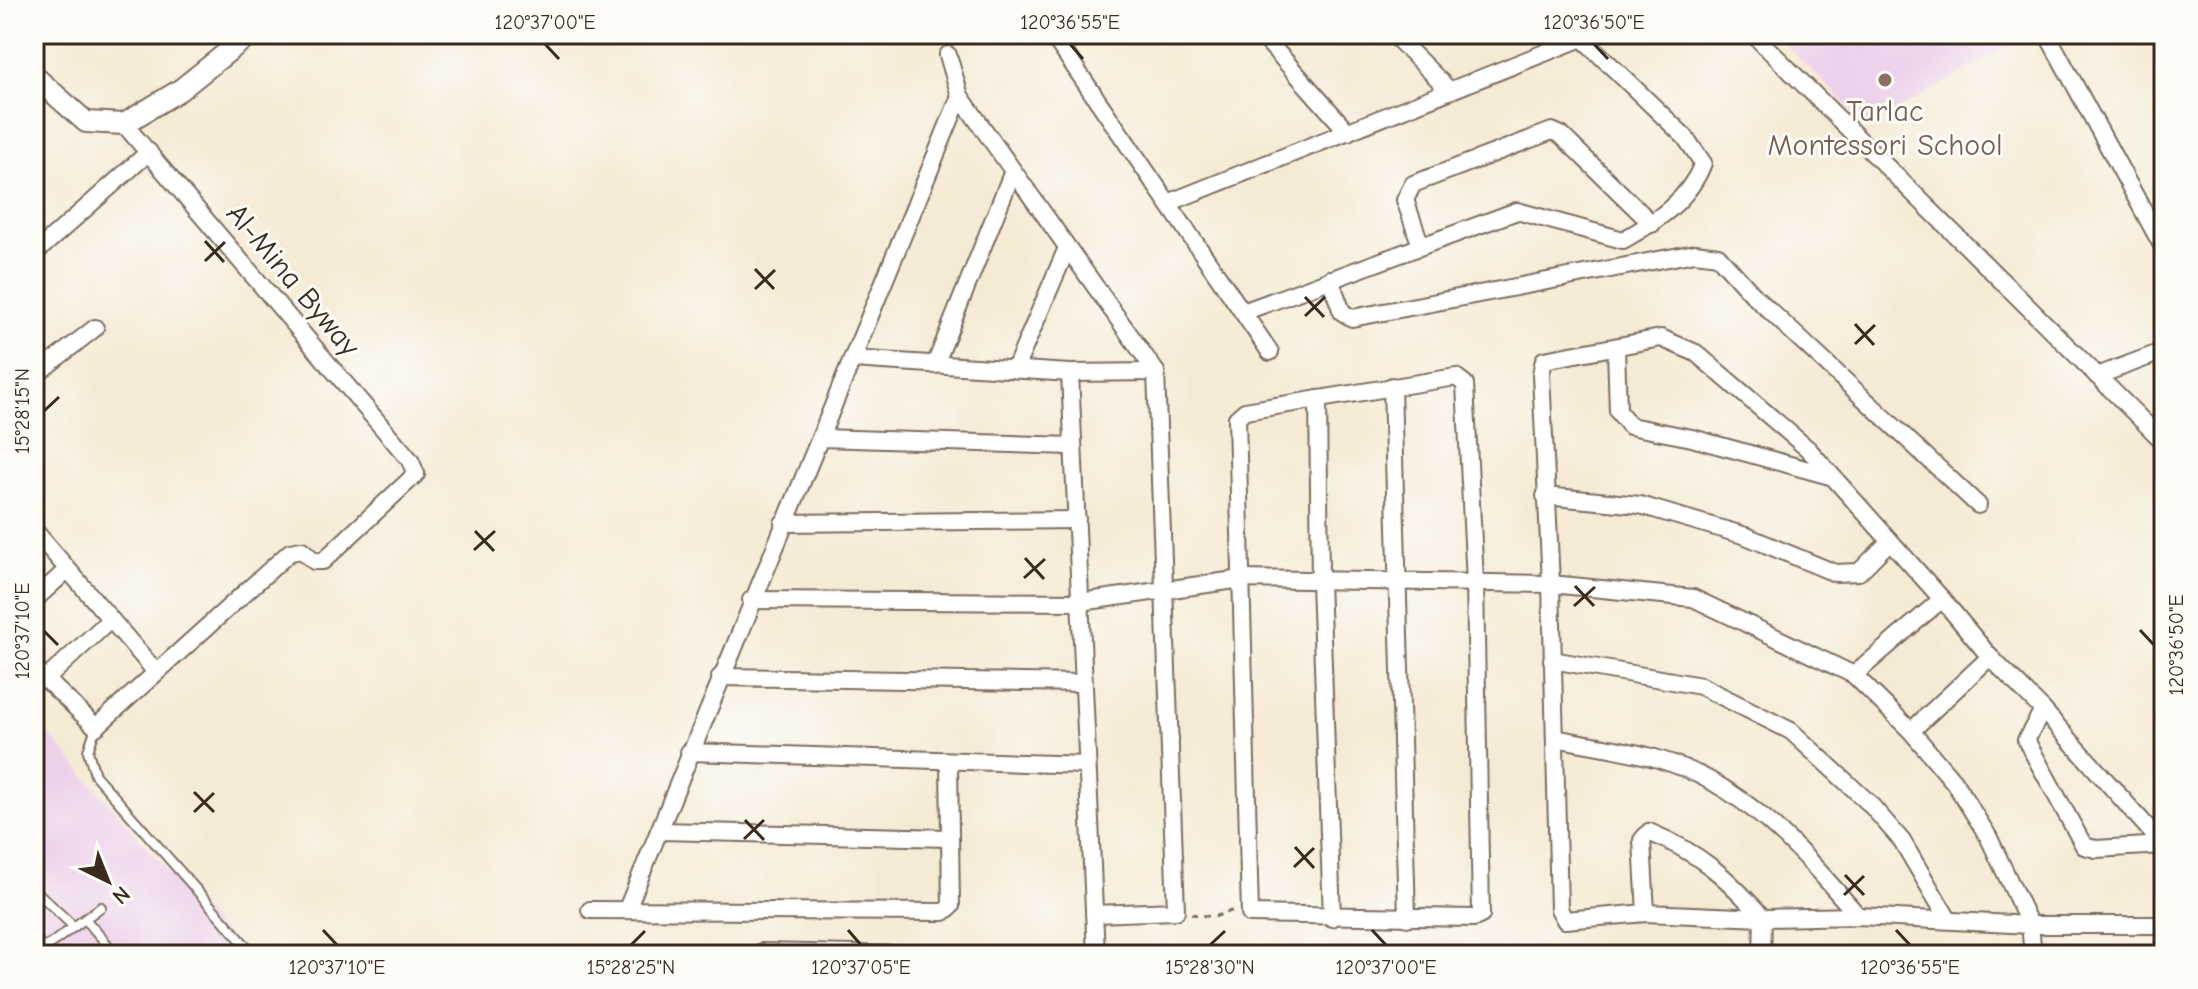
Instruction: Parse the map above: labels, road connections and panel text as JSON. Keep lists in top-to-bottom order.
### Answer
{
  "streets": {
    "street": ["Al-Mina Byway"]
  },
  "places": ["Tarlac Montessori School"],
  "north": "bottom right",
  "coordinates": [
    "120°37'00\"E",
    "120°36'55\"E",
    "120°36'50\"E",
    "15°28'15\"N",
    "120°37'10\"E",
    "15°28'25\"N",
    "120°37'05\"E",
    "15°28'30\"N"
  ]
}
